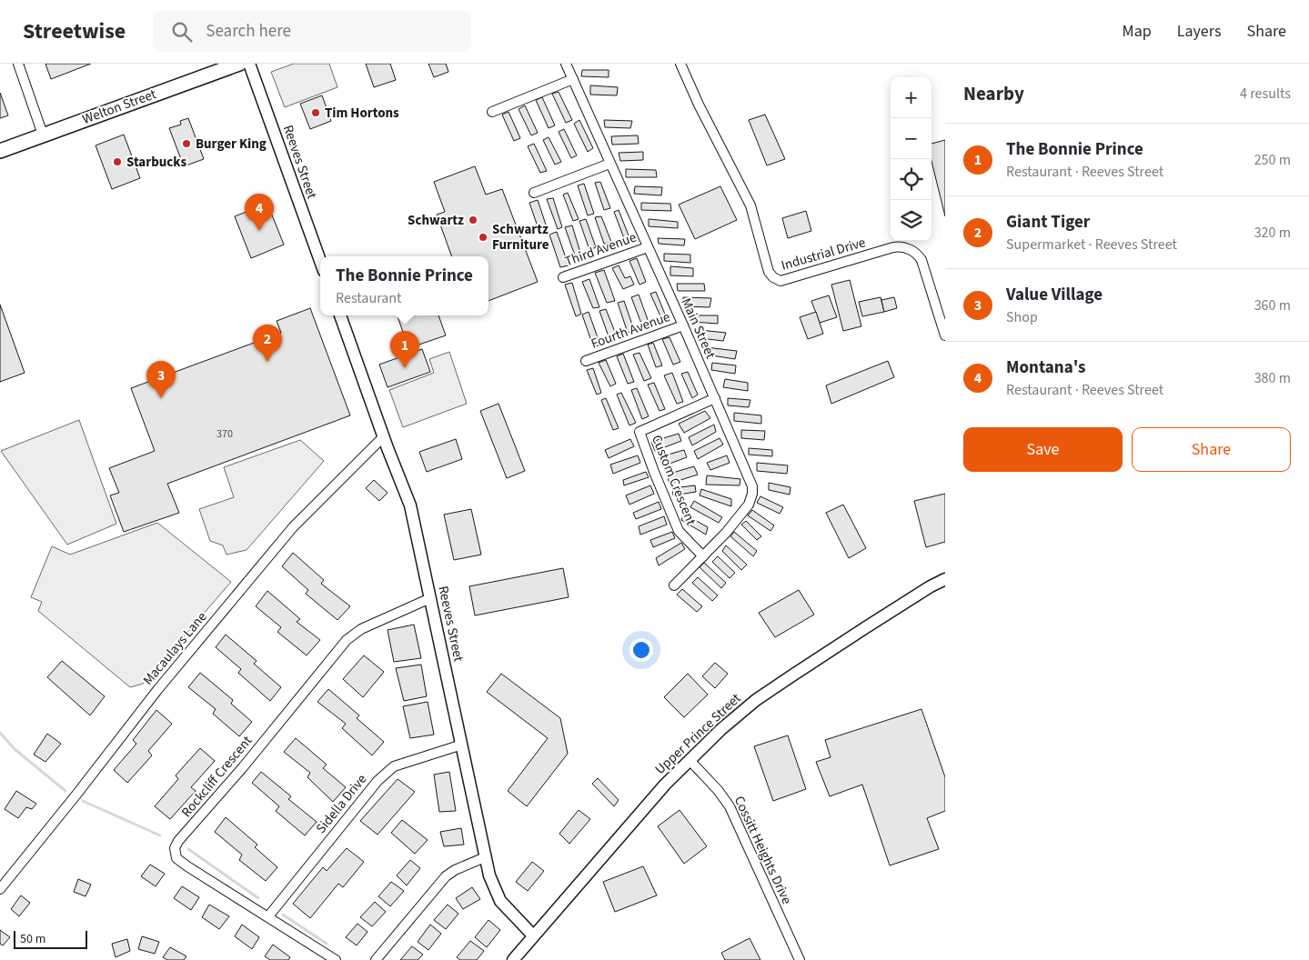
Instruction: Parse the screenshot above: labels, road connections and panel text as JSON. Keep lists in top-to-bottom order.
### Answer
{
  "streets": {
    "main road": ["Welton Street"],
    "street": [
      "Reeves Street",
      "Third Avenue",
      "Industrial Drive",
      "Main Street",
      "Fourth Avenue",
      "Custom Crescent",
      "Macaulays Lane",
      "Upper Prince Street",
      "Rockcliff Crescent",
      "Sidella Drive",
      "Cossitt Heights Drive"
    ]
  },
  "crossings": [
    ["Reeves Street", "Macaulays Lane"],
    ["Reeves Street", "Upper Prince Street"],
    ["Reeves Street", "Rockcliff Crescent"],
    ["Reeves Street", "Sidella Drive"],
    ["Third Avenue", "Main Street"],
    ["Main Street", "Fourth Avenue"],
    ["Main Street", "Custom Crescent"],
    ["Upper Prince Street", "Cossitt Heights Drive"],
    ["Rockcliff Crescent", "Sidella Drive"]
  ],
  "places": [
    "Tim Hortons",
    "Burger King",
    "Starbucks",
    "Schwartz",
    "Schwartz Furniture"
  ],
  "house_numbers": ["370"],
  "scale_bar": "50 m",
  "page": {
    "header": "Streetwise",
    "search": "Search here",
    "nav": ["Map", "Layers", "Share"],
    "heading": ["Nearby", "4 results"],
    "map_buttons": ["+", "−"],
    "list": [
      {
        "mark": "1",
        "name": "The Bonnie Prince",
        "note": "Restaurant · Reeves Street",
        "value": "250 m"
      },
      {
        "mark": "2",
        "name": "Giant Tiger",
        "note": "Supermarket · Reeves Street",
        "value": "320 m"
      },
      {
        "mark": "3",
        "name": "Value Village",
        "note": "Shop",
        "value": "360 m"
      },
      {
        "mark": "4",
        "name": "Montana's",
        "note": "Restaurant · Reeves Street",
        "value": "380 m"
      }
    ],
    "pins": [
      "4",
      "2",
      "1",
      "3"
    ],
    "popup": ["The Bonnie Prince", "Restaurant"],
    "buttons": ["Save", "Share"],
    "scale": "50 m"
  }
}
